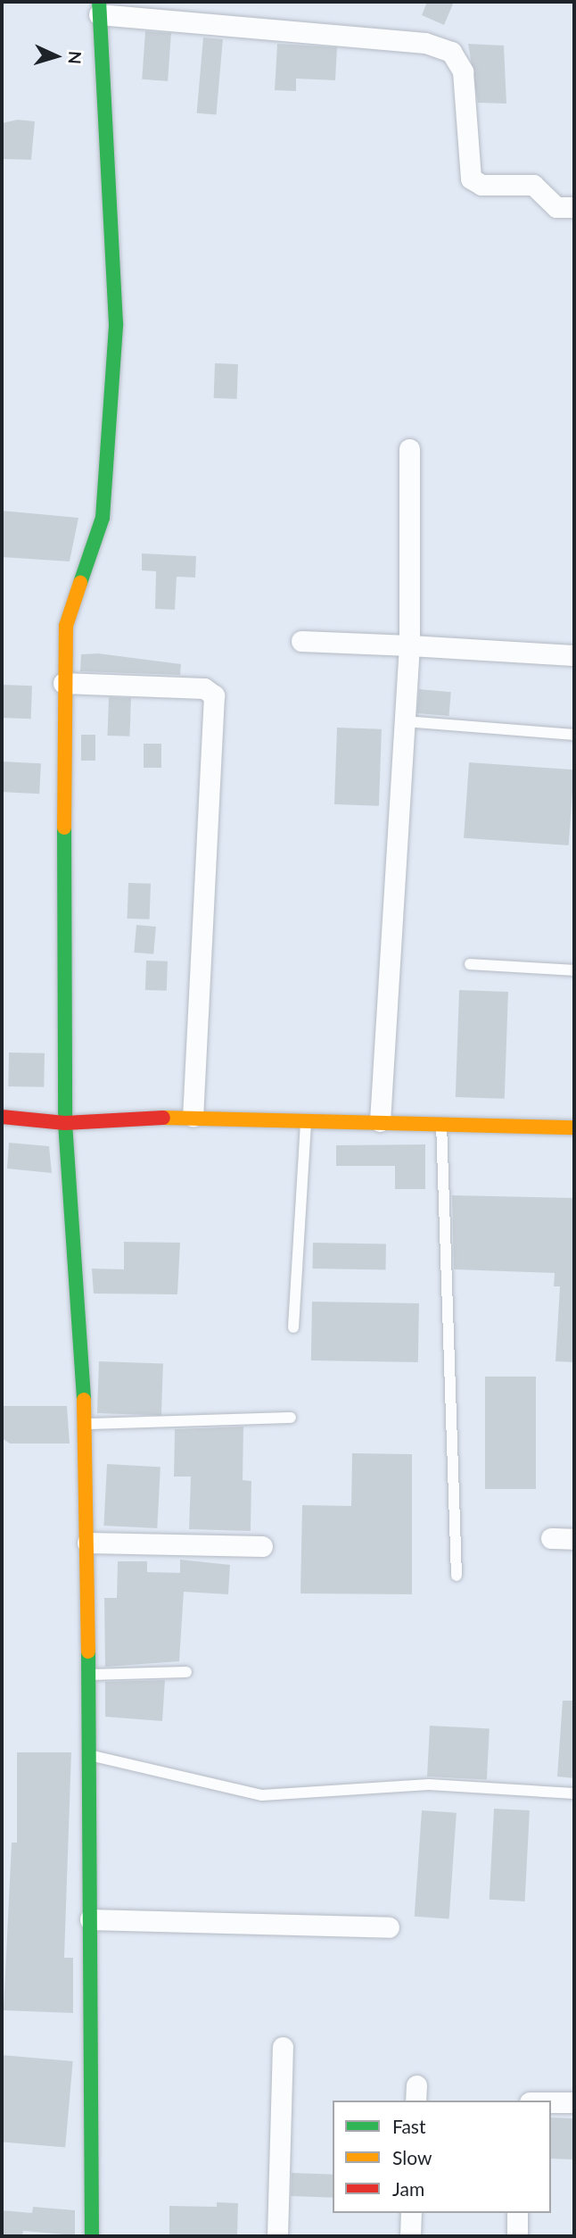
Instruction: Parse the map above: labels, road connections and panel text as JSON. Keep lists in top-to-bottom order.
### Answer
{
  "legend": ["Fast", "Slow", "Jam"],
  "north": "right"
}
